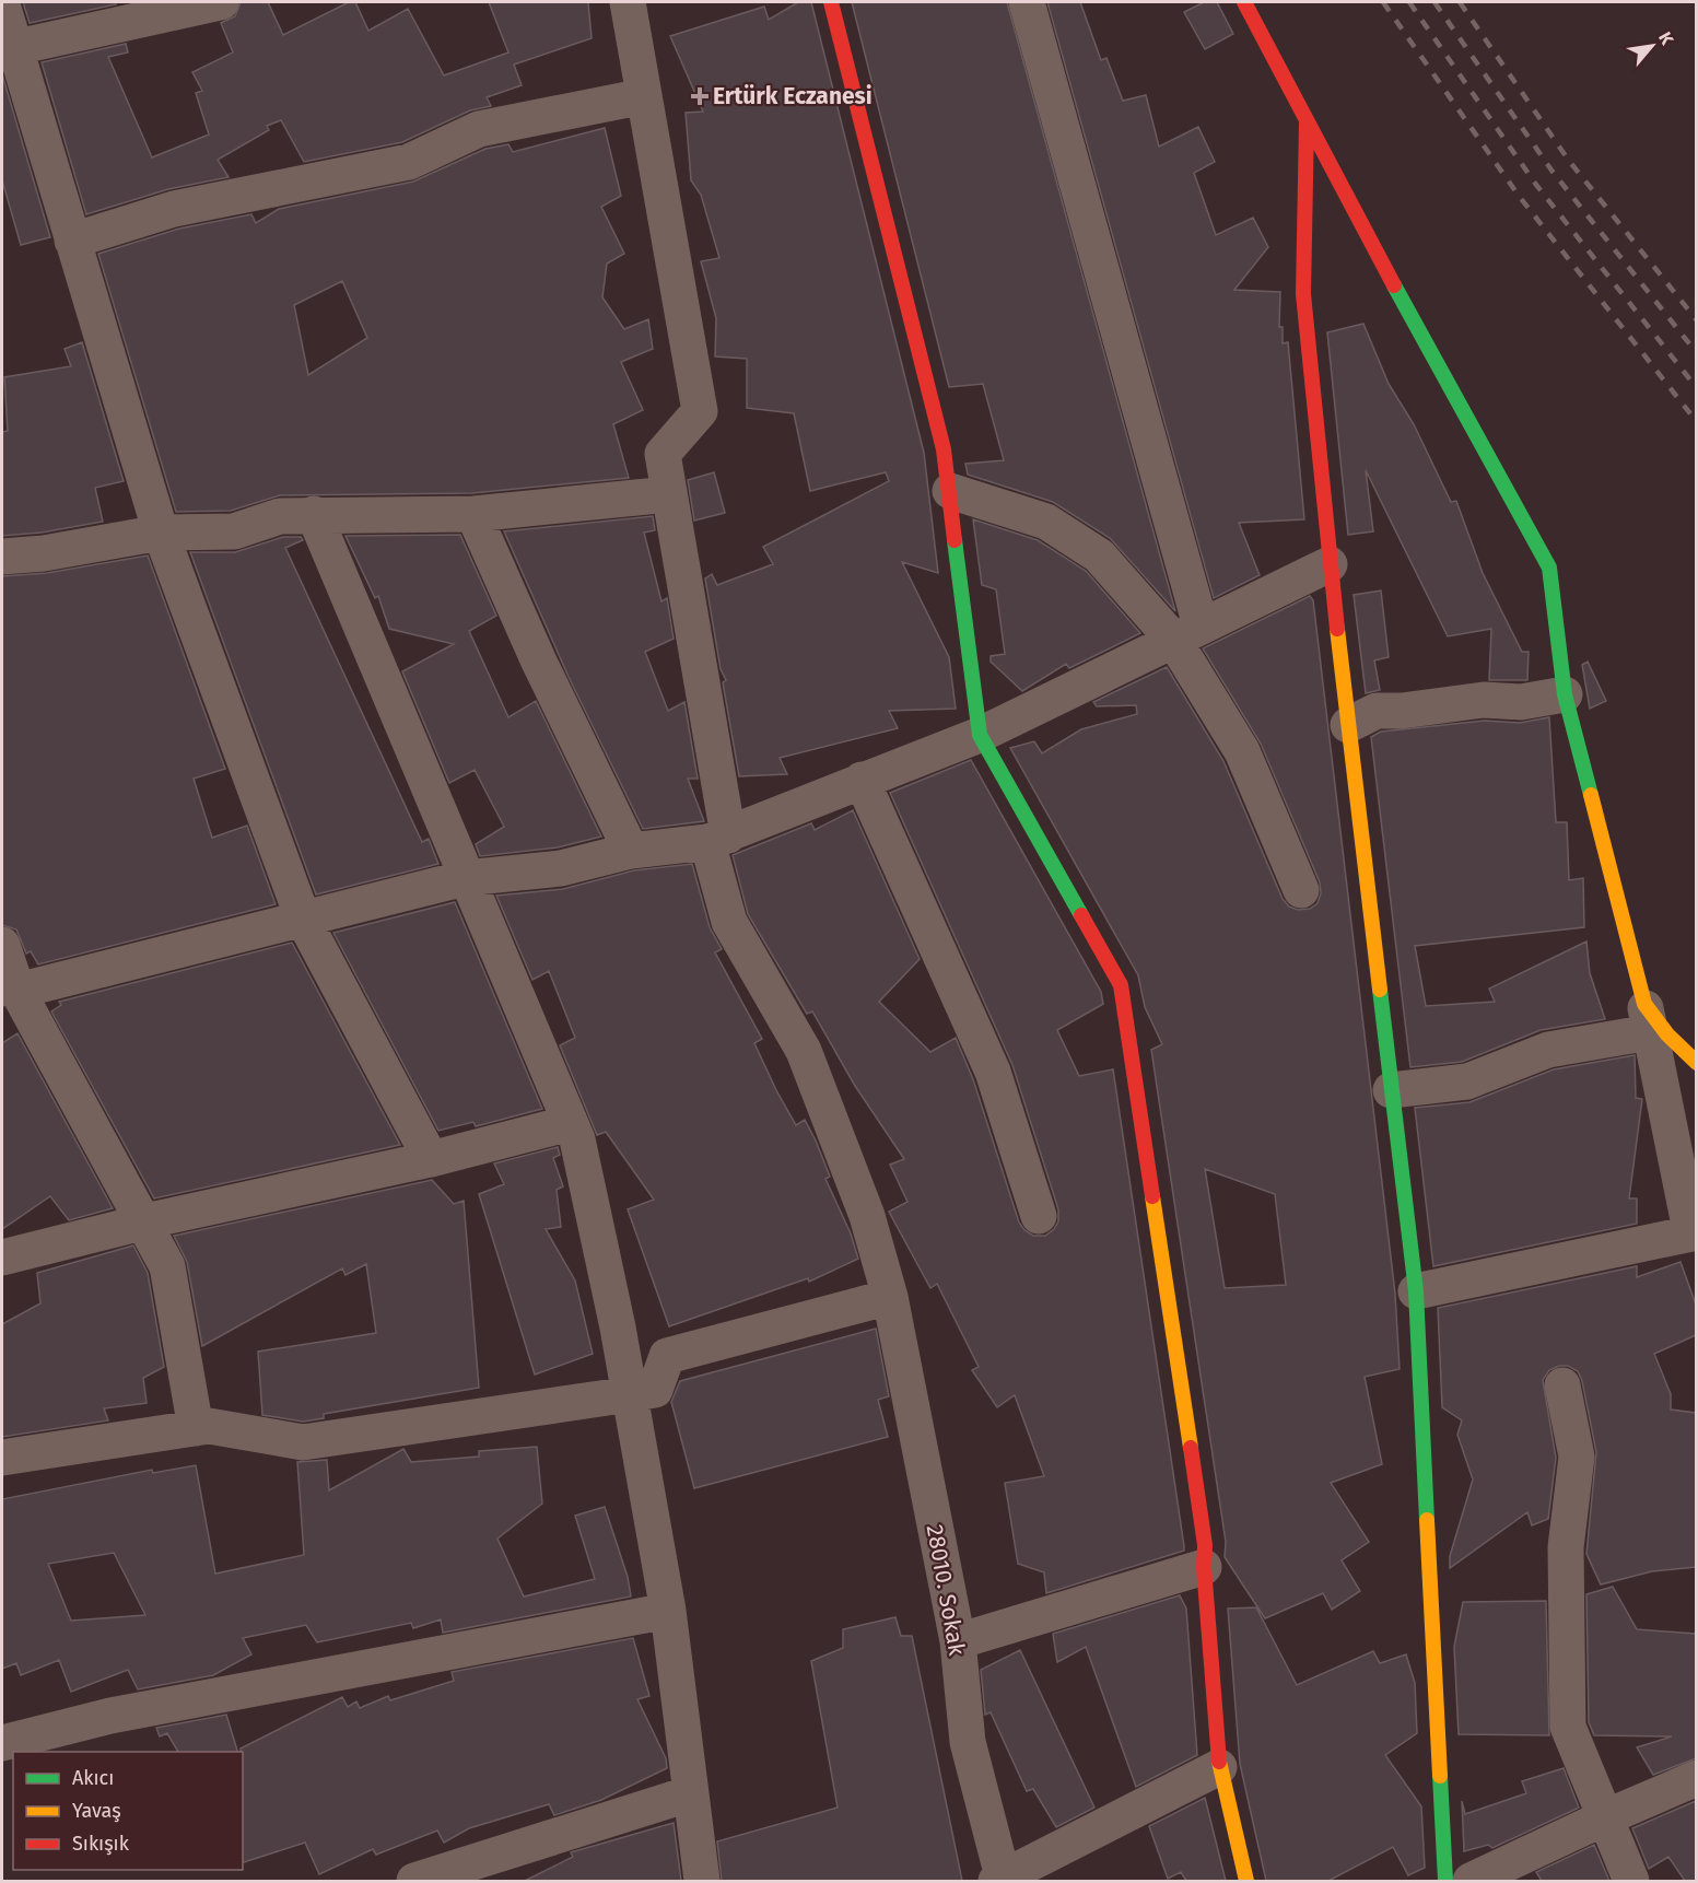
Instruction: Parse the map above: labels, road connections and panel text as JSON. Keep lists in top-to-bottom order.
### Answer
{
  "streets": {
    "street": ["28010. Sokak"]
  },
  "places": {
    "health": ["Ertürk Eczanesi"]
  },
  "legend": ["Akıcı", "Yavaş", "Sıkışık"],
  "north": "top right"
}
